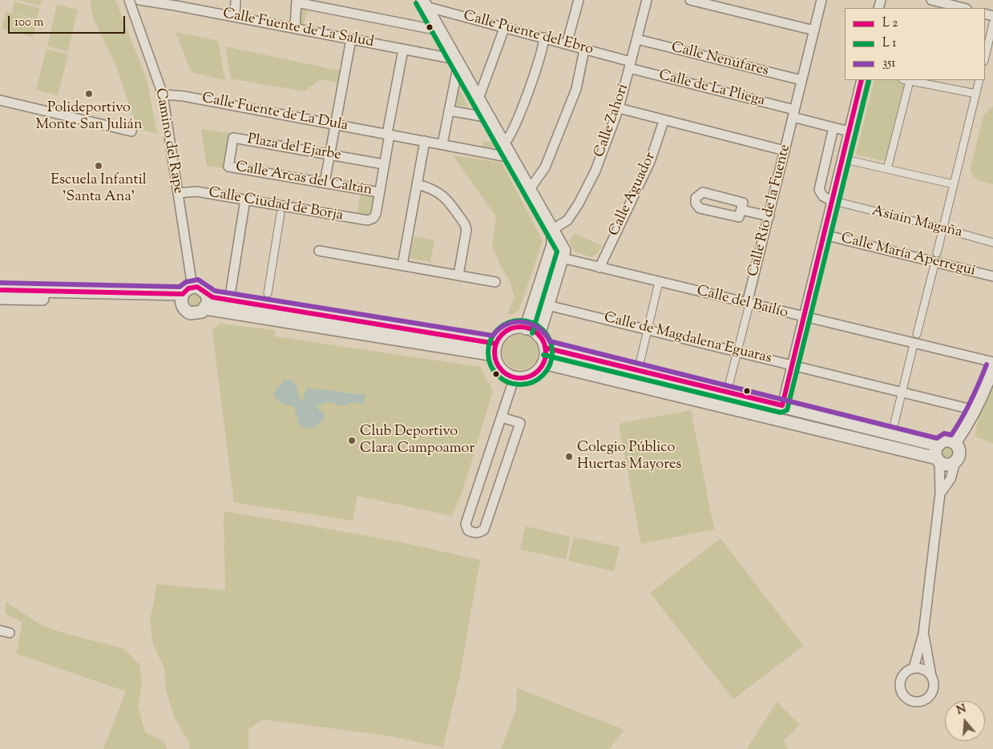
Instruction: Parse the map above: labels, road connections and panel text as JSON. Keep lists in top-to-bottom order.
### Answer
{
  "streets": {
    "street": [
      "Calle Fuente de La Salud",
      "Calle Puente del Ebro",
      "Calle Nenúfares",
      "Calle de La Pliega",
      "Calle Fuente de La Dula",
      "Calle Zahorí",
      "Camino del Rape",
      "Plaza del Ejarbe",
      "Calle Arcas del Caltán",
      "Calle Aguador",
      "Calle Ciudad de Borja",
      "Calle Río de la Fuente",
      "Asiain Magaña",
      "Calle María Aperregui",
      "Calle del Bailío",
      "Calle de Magdalena Eguaras"
    ]
  },
  "crossings": [
    ["Calle Puente del Ebro", "Calle de La Pliega"],
    ["Calle Puente del Ebro", "Calle Zahorí"],
    ["Calle Nenúfares", "Calle Zahorí"],
    ["Calle Nenúfares", "Calle Río de la Fuente"],
    ["Calle de La Pliega", "Calle Zahorí"],
    ["Calle de La Pliega", "Calle Río de la Fuente"],
    ["Calle Fuente de La Dula", "Camino del Rape"],
    ["Calle Fuente de La Dula", "Calle Arcas del Caltán"],
    ["Camino del Rape", "Calle Ciudad de Borja"],
    ["Plaza del Ejarbe", "Calle Arcas del Caltán"],
    ["Calle Arcas del Caltán", "Calle Ciudad de Borja"],
    ["Calle Aguador", "Calle del Bailío"],
    ["Calle Río de la Fuente", "Calle del Bailío"]
  ],
  "places": [
    "Polideportivo Monte San Julián",
    "Escuela Infantil 'Santa Ana'",
    "Club Deportivo Clara Campoamor",
    "Colegio Público Huertas Mayores"
  ],
  "lines": ["transit line 351"],
  "legend": ["L 2", "L 1", "351"],
  "scale_bar": "100 m",
  "north": "top"
}
